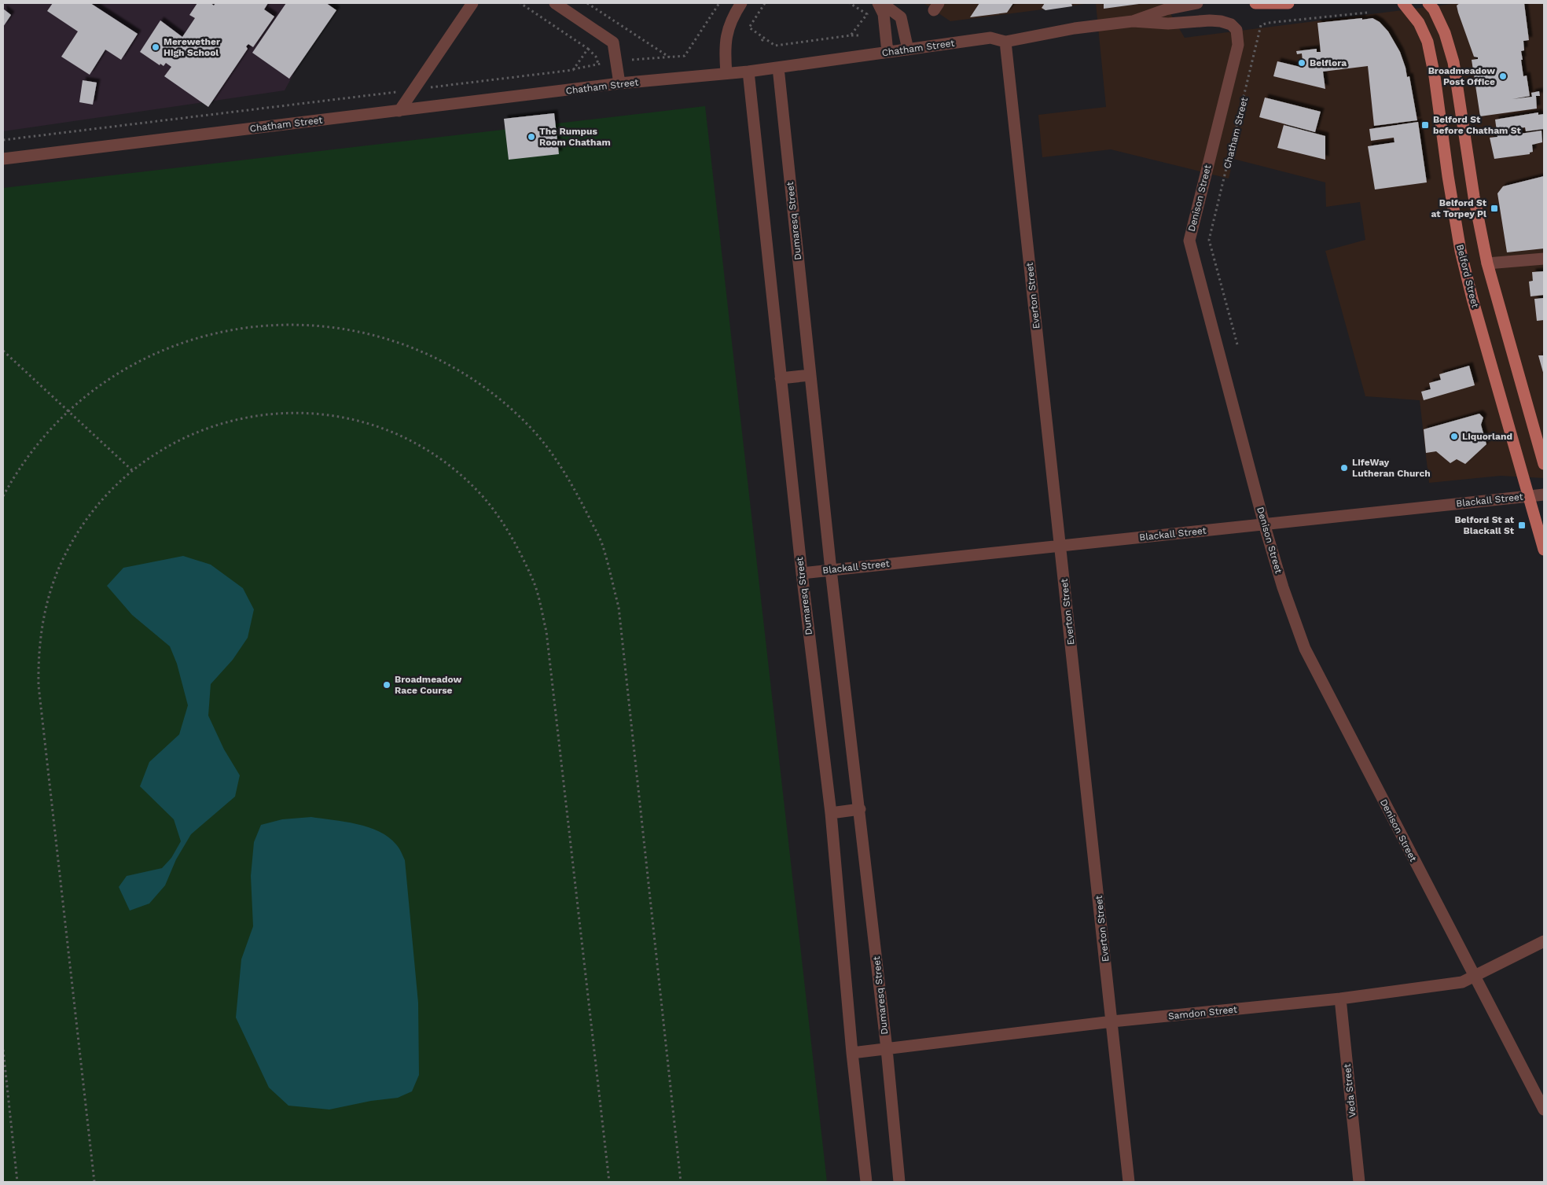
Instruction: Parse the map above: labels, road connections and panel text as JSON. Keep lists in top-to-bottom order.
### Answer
{
  "streets": {
    "main road": ["Belford Street"],
    "street": [
      "Chatham Street",
      "Denison Street",
      "Dumaresq Street",
      "Everton Street",
      "Blackall Street",
      "Samdon Street",
      "Veda Street"
    ]
  },
  "crossings": [
    ["Chatham Street", "Denison Street"],
    ["Chatham Street", "Dumaresq Street"],
    ["Chatham Street", "Everton Street"],
    ["Denison Street", "Blackall Street"],
    ["Denison Street", "Samdon Street"],
    ["Dumaresq Street", "Blackall Street"],
    ["Dumaresq Street", "Samdon Street"],
    ["Belford Street", "Blackall Street"],
    ["Everton Street", "Blackall Street"],
    ["Everton Street", "Samdon Street"],
    ["Samdon Street", "Veda Street"]
  ],
  "places": {
    "other": [
      "Merewether High School",
      "Belflora",
      "Broadmeadow Post Office",
      "The Rumpus Room Chatham",
      "Liquorland",
      "LifeWay Lutheran Church",
      "Broadmeadow Race Course"
    ],
    "transit": ["Belford St before Chatham St", "Belford St at Torpey Pl", "Belford St at Blackall St"]
  }
}
